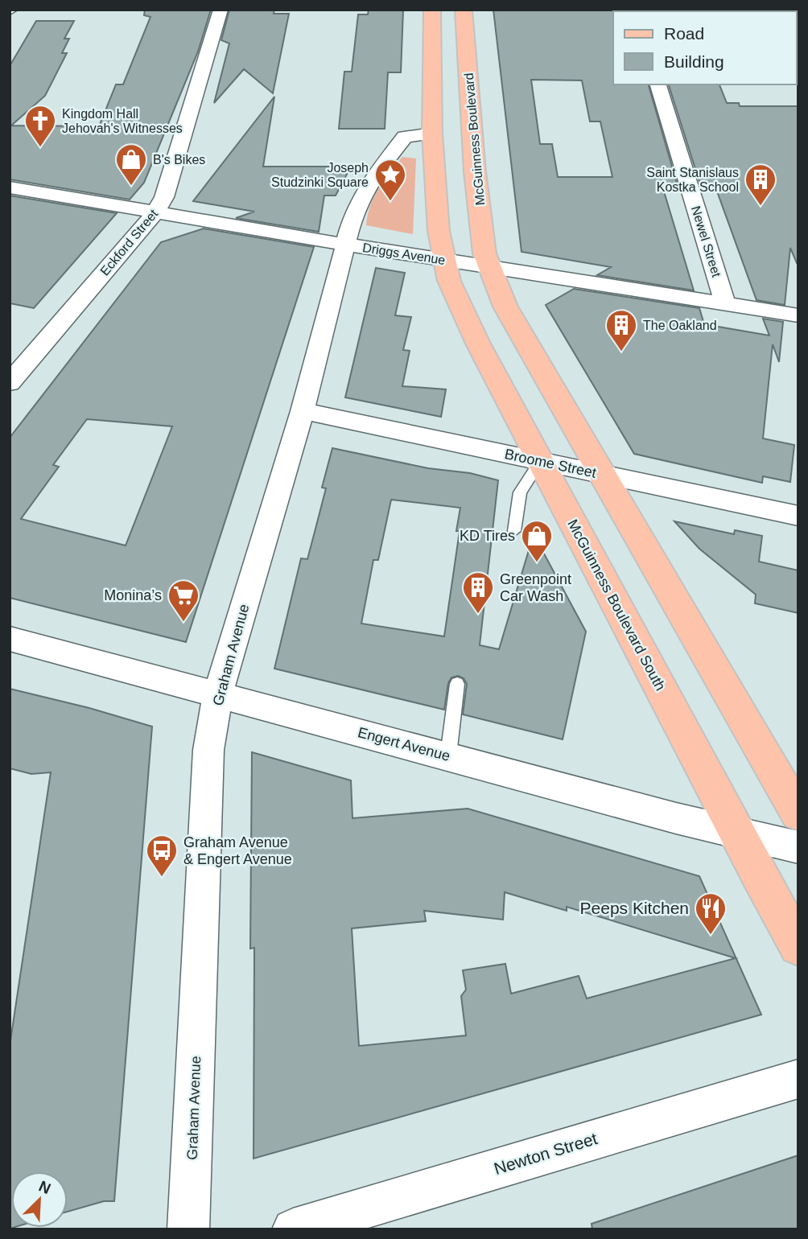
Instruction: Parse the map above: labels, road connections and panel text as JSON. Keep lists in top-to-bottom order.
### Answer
{
  "streets": {
    "main road": ["McGuinness Boulevard", "McGuinness Boulevard South"],
    "street": [
      "Newel Street",
      "Eckford Street",
      "Driggs Avenue",
      "Broome Street",
      "Graham Avenue",
      "Engert Avenue",
      "Newton Street"
    ]
  },
  "crossings": [
    ["McGuinness Boulevard", "Driggs Avenue"],
    ["Newel Street", "Driggs Avenue"],
    ["Eckford Street", "Driggs Avenue"],
    ["Driggs Avenue", "McGuinness Boulevard South"],
    ["Driggs Avenue", "Graham Avenue"],
    ["Broome Street", "McGuinness Boulevard South"],
    ["Broome Street", "Graham Avenue"],
    ["McGuinness Boulevard South", "Engert Avenue"],
    ["Graham Avenue", "Engert Avenue"]
  ],
  "places": {
    "church": ["Kingdom Hall Jehovah's Witnesses"],
    "shop": ["B's Bikes", "KD Tires"],
    "place": ["Joseph Studzinki Square"],
    "building": ["Saint Stanislaus Kostka School", "The Oakland", "Greenpoint Car Wash"],
    "supermarket": ["Monina’s"],
    "bus stop": ["Graham Avenue & Engert Avenue"],
    "restaurant": ["Peeps Kitchen"]
  },
  "legend": ["Road", "Building"],
  "north": "top right"
}
